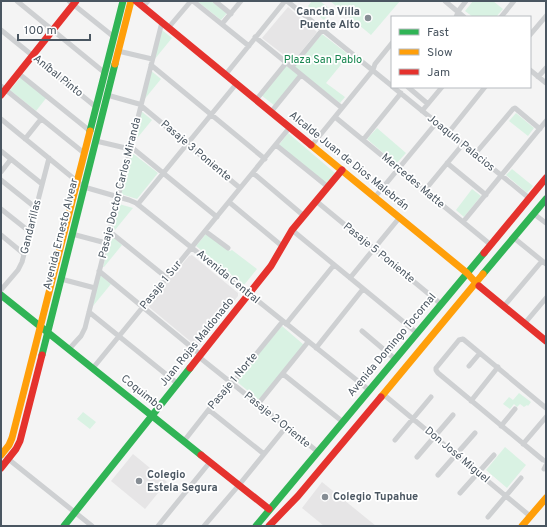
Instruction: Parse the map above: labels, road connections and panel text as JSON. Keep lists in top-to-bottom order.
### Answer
{
  "streets": {
    "main road": [
      "Alcalde Juan de Dios Malebrán",
      "Avenida Ernesto Alvear",
      "Juan Rojas Maldonado",
      "Avenida Domingo Tocornal",
      "Coquimbo"
    ],
    "street": [
      "Aníbal Pinto",
      "Joaquín Palacios",
      "Pasaje 3 Poniente",
      "Mercedes Matte",
      "Pasaje Doctor Carlos Miranda",
      "Gandarillas",
      "Pasaje 5 Poniente",
      "Avenida Central",
      "Pasaje 1 Sur",
      "Pasaje 1 Norte",
      "Pasaje 2 Oriente",
      "Don José Miguel"
    ]
  },
  "crossings": [
    ["Aníbal Pinto", "Avenida Ernesto Alvear"],
    ["Joaquín Palacios", "Avenida Domingo Tocornal"],
    ["Pasaje 3 Poniente", "Pasaje Doctor Carlos Miranda"],
    ["Pasaje 3 Poniente", "Avenida Ernesto Alvear"],
    ["Pasaje 3 Poniente", "Pasaje 1 Sur"],
    ["Alcalde Juan de Dios Malebrán", "Pasaje Doctor Carlos Miranda"],
    ["Alcalde Juan de Dios Malebrán", "Pasaje 1 Sur"],
    ["Alcalde Juan de Dios Malebrán", "Juan Rojas Maldonado"],
    ["Alcalde Juan de Dios Malebrán", "Avenida Domingo Tocornal"],
    ["Mercedes Matte", "Avenida Domingo Tocornal"],
    ["Pasaje Doctor Carlos Miranda", "Avenida Central"],
    ["Pasaje Doctor Carlos Miranda", "Coquimbo"],
    ["Pasaje Doctor Carlos Miranda", "Pasaje 2 Oriente"],
    ["Gandarillas", "Avenida Central"],
    ["Avenida Ernesto Alvear", "Avenida Central"],
    ["Avenida Ernesto Alvear", "Coquimbo"],
    ["Pasaje 5 Poniente", "Juan Rojas Maldonado"],
    ["Pasaje 5 Poniente", "Avenida Domingo Tocornal"],
    ["Avenida Central", "Pasaje 1 Sur"],
    ["Avenida Central", "Juan Rojas Maldonado"],
    ["Avenida Central", "Avenida Domingo Tocornal"],
    ["Avenida Central", "Pasaje 1 Norte"],
    ["Pasaje 1 Sur", "Coquimbo"],
    ["Pasaje 1 Sur", "Pasaje 2 Oriente"],
    ["Juan Rojas Maldonado", "Coquimbo"],
    ["Juan Rojas Maldonado", "Pasaje 2 Oriente"],
    ["Avenida Domingo Tocornal", "Coquimbo"],
    ["Avenida Domingo Tocornal", "Pasaje 2 Oriente"],
    ["Pasaje 1 Norte", "Coquimbo"],
    ["Pasaje 1 Norte", "Pasaje 2 Oriente"]
  ],
  "parks": ["Plaza San Pablo"],
  "places": ["Cancha Villa Puente Alto", "Colegio Estela Segura", "Colegio Tupahue"],
  "legend": ["Fast", "Slow", "Jam"],
  "scale_bar": "100 m"
}
